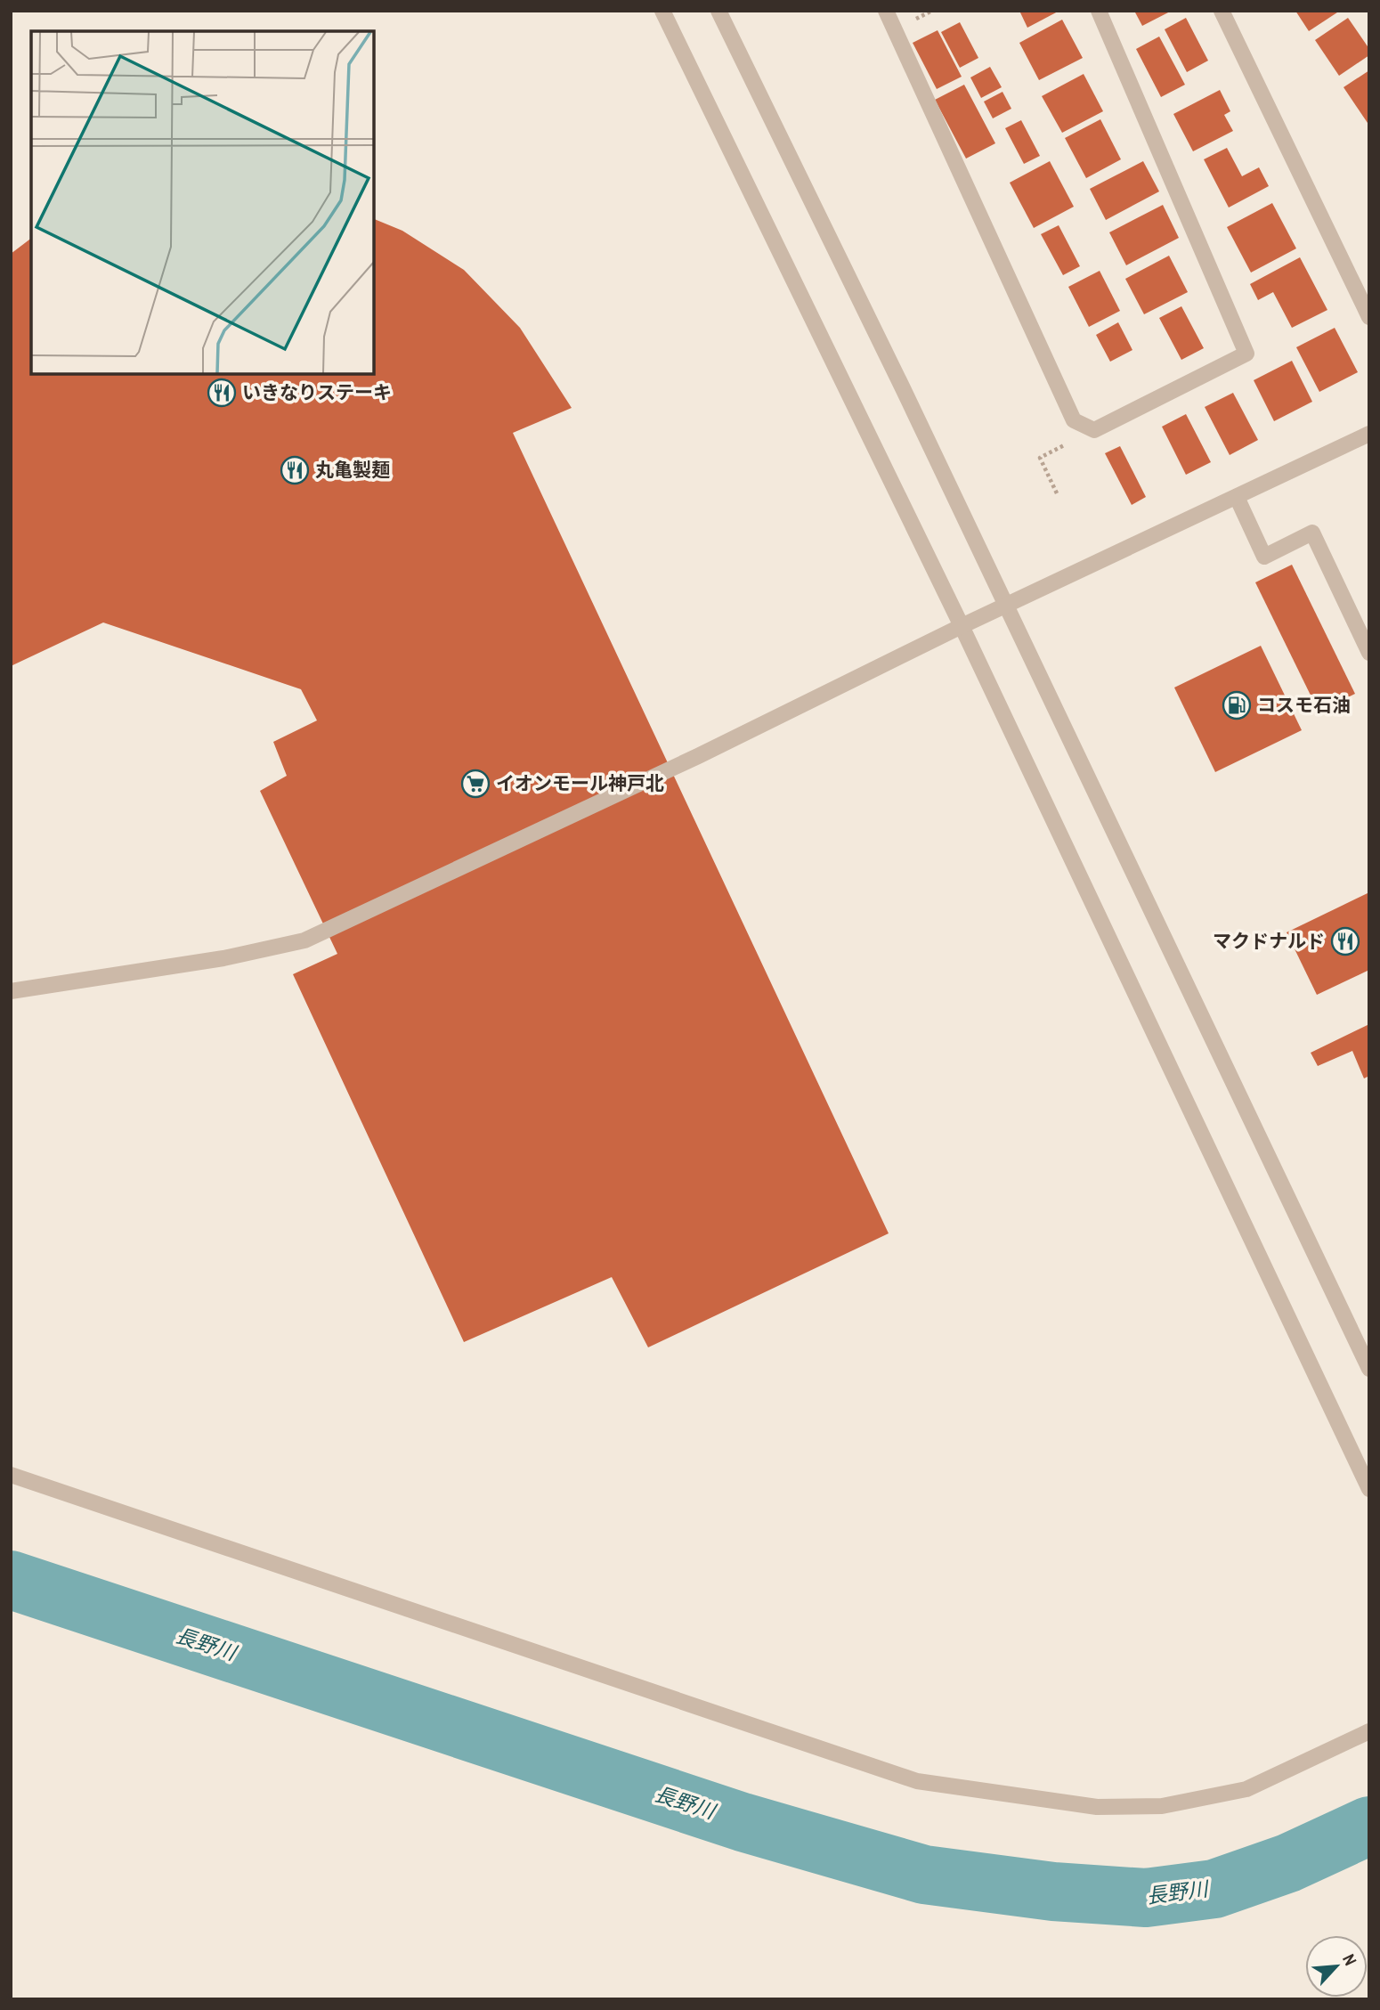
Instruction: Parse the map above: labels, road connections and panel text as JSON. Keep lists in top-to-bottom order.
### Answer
{
  "water": ["長野川"],
  "places": {
    "restaurant": ["いきなりステーキ", "丸亀製麺", "マクドナルド"],
    "fuel station": ["コスモ石油"],
    "supermarket": ["イオンモール神戸北"]
  },
  "north": "top right"
}
